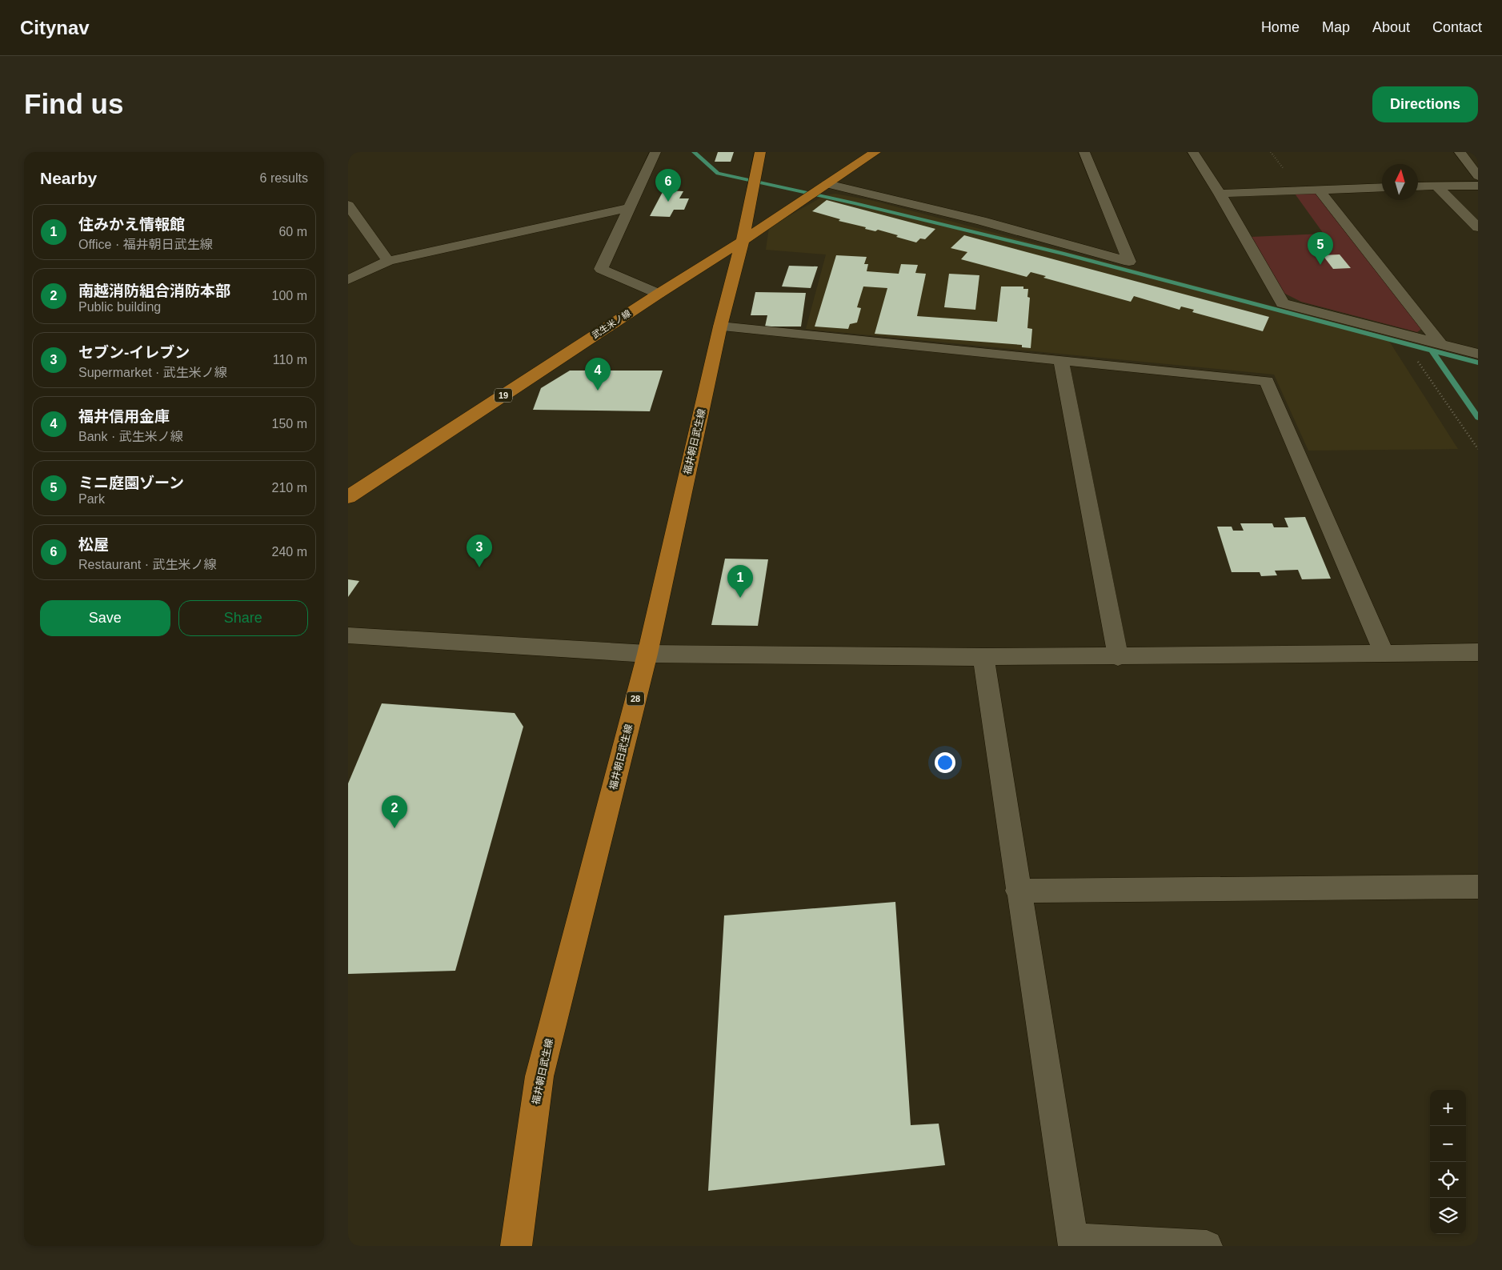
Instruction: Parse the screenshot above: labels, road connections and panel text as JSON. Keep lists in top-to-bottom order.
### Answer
{
  "streets": {
    "main road": [
      "武生米ノ線",
      "19",
      "福井朝日武生線",
      "28"
    ]
  },
  "crossings": [
    ["武生米ノ線", "福井朝日武生線"]
  ],
  "north": "top",
  "page": {
    "header": "Citynav",
    "nav": [
      "Home",
      "Map",
      "About",
      "Contact"
    ],
    "buttons": [
      "Directions",
      ["Save", "Share"]
    ],
    "title": "Find us",
    "heading": ["Nearby", "6 results"],
    "pins": [
      "6",
      "5",
      "4",
      "3",
      "1",
      "2"
    ],
    "list": [
      {
        "mark": "1",
        "name": "住みかえ情報館",
        "note": "Office · 福井朝日武生線",
        "value": "60 m"
      },
      {
        "mark": "2",
        "name": "南越消防組合消防本部",
        "note": "Public building",
        "value": "100 m"
      },
      {
        "mark": "3",
        "name": "セブン-イレブン",
        "note": "Supermarket · 武生米ノ線",
        "value": "110 m"
      },
      {
        "mark": "4",
        "name": "福井信用金庫",
        "note": "Bank · 武生米ノ線",
        "value": "150 m"
      },
      {
        "mark": "5",
        "name": "ミニ庭園ゾーン",
        "note": "Park",
        "value": "210 m"
      },
      {
        "mark": "6",
        "name": "松屋",
        "note": "Restaurant · 武生米ノ線",
        "value": "240 m"
      }
    ],
    "map_buttons": ["+", "−"]
  }
}
